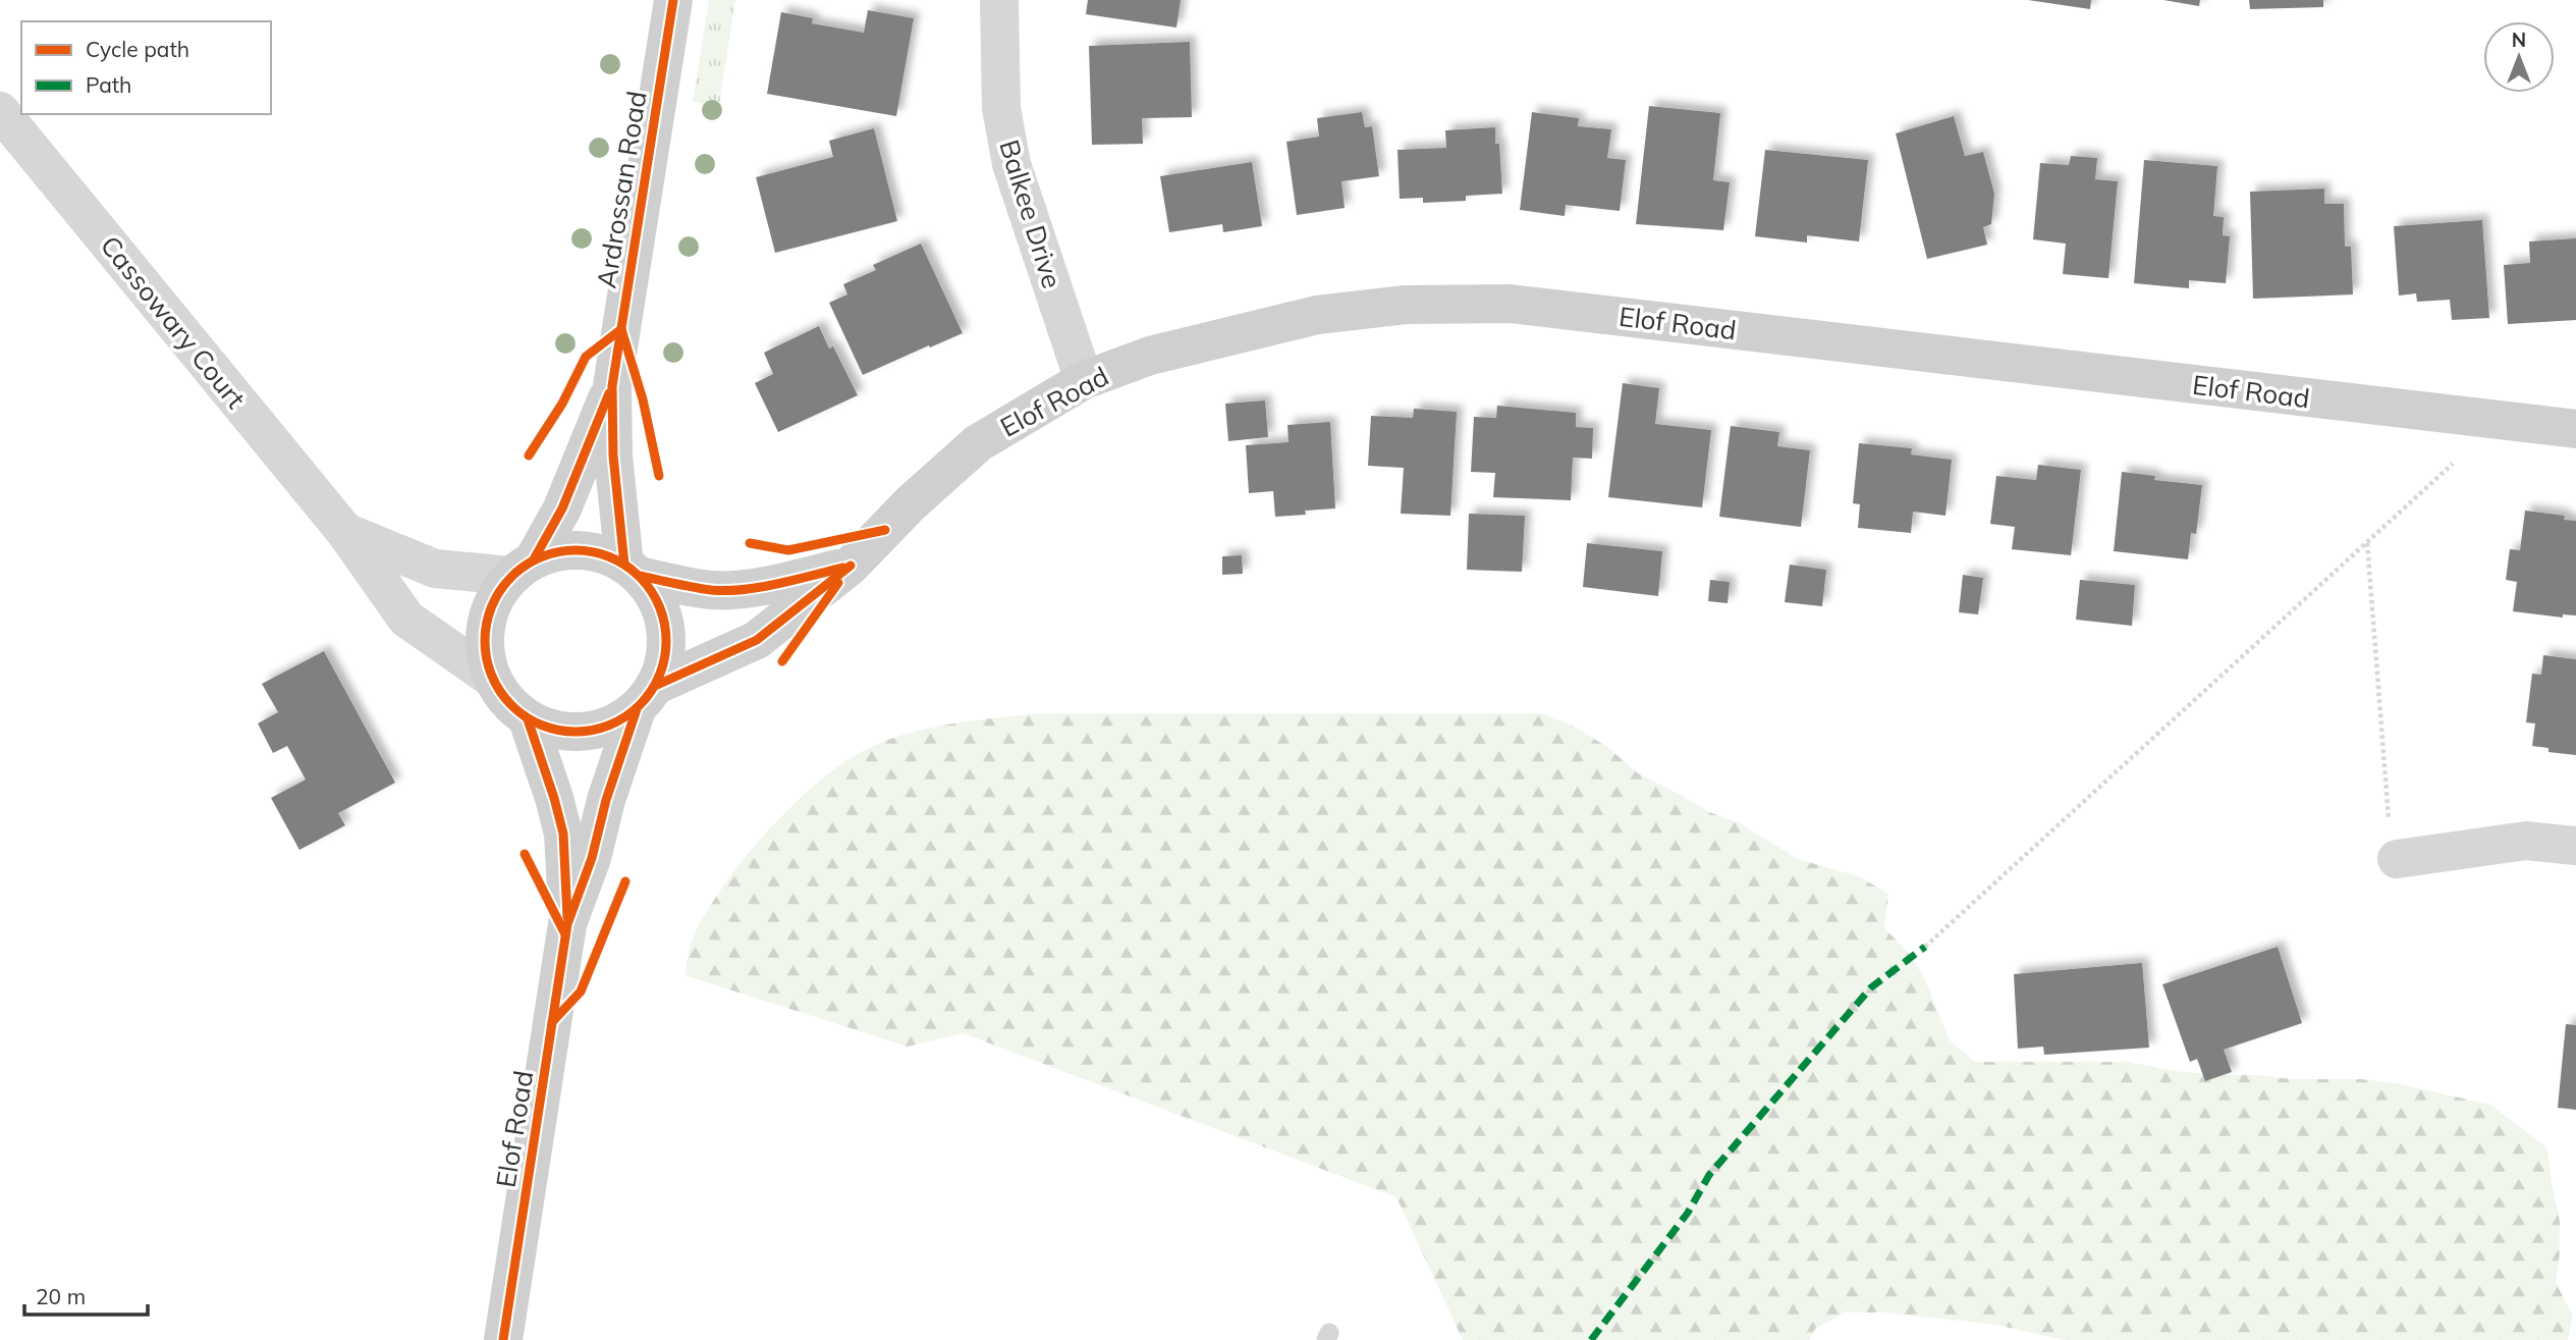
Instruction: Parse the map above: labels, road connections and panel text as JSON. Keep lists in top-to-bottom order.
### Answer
{
  "streets": {
    "street": [
      "Ardrossan Road",
      "Balkee Drive",
      "Cassowary Court",
      "Elof Road"
    ]
  },
  "crossings": [
    ["Ardrossan Road", "Cassowary Court"],
    ["Ardrossan Road", "Elof Road"],
    ["Balkee Drive", "Elof Road"],
    ["Cassowary Court", "Elof Road"]
  ],
  "legend": ["Cycle path", "Path"],
  "scale_bar": "20 m",
  "north": "top"
}
